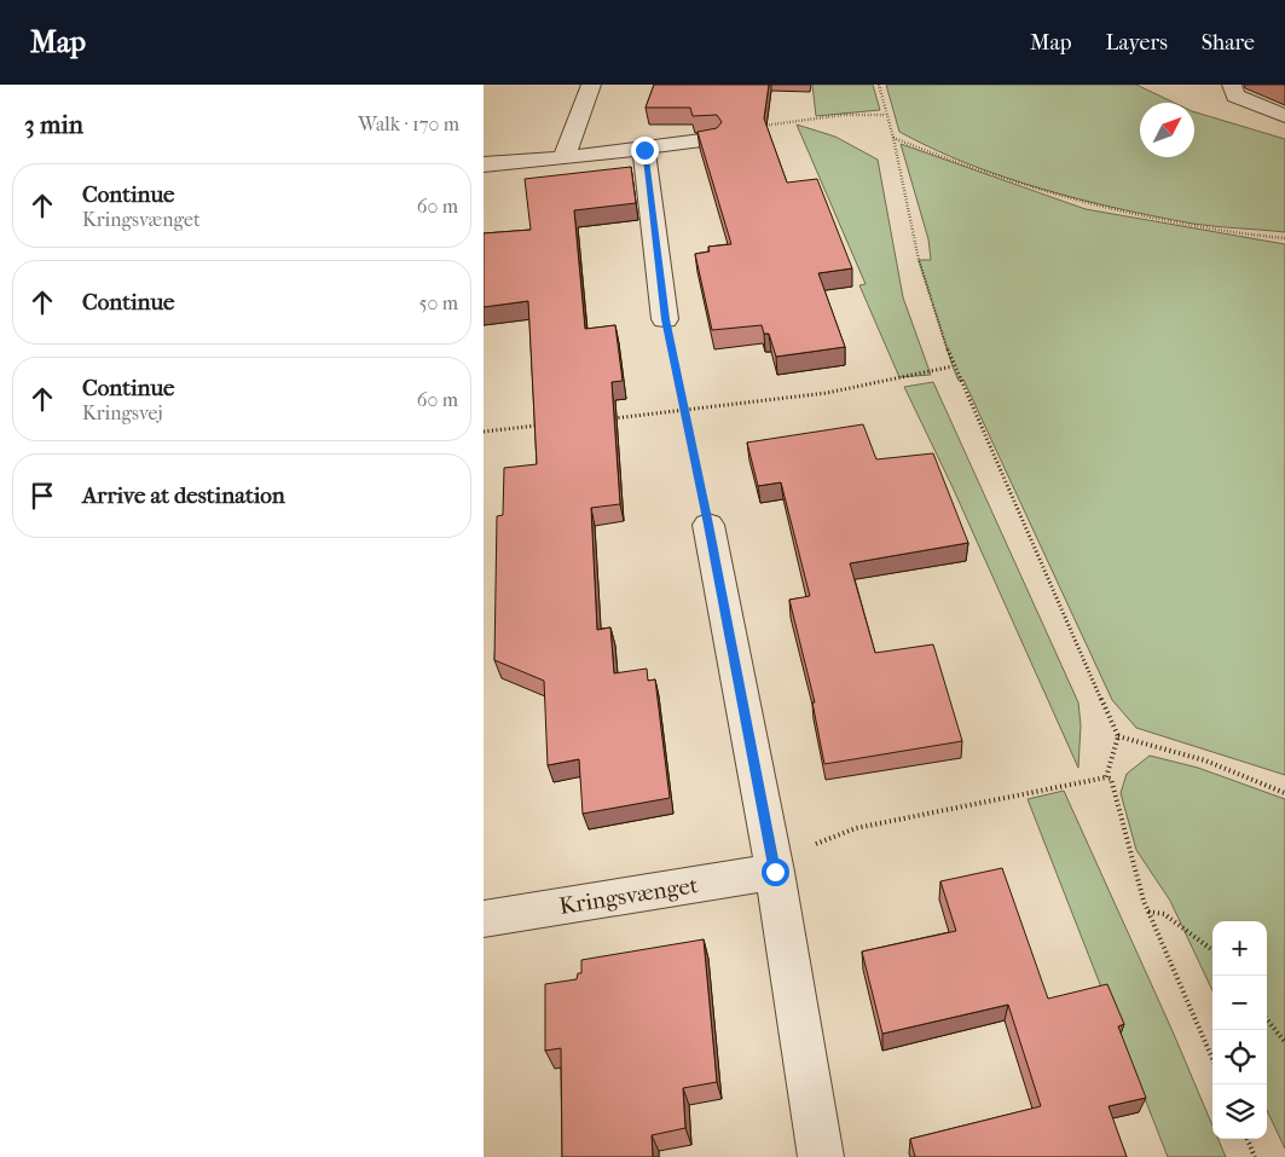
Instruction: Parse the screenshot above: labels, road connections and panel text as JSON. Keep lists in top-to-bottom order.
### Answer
{
  "streets": {
    "street": ["Kringsvænget"]
  },
  "north": "top right",
  "page": {
    "header": "Map",
    "nav": ["Map", "Layers", "Share"],
    "heading": ["3 min", "Walk · 170 m"],
    "list": [
      ["Continue", "Kringsvænget", "60 m"],
      ["Continue", "50 m"],
      ["Continue", "Kringsvej", "60 m"],
      "Arrive at destination"
    ],
    "map_buttons": ["+", "−"]
  }
}
